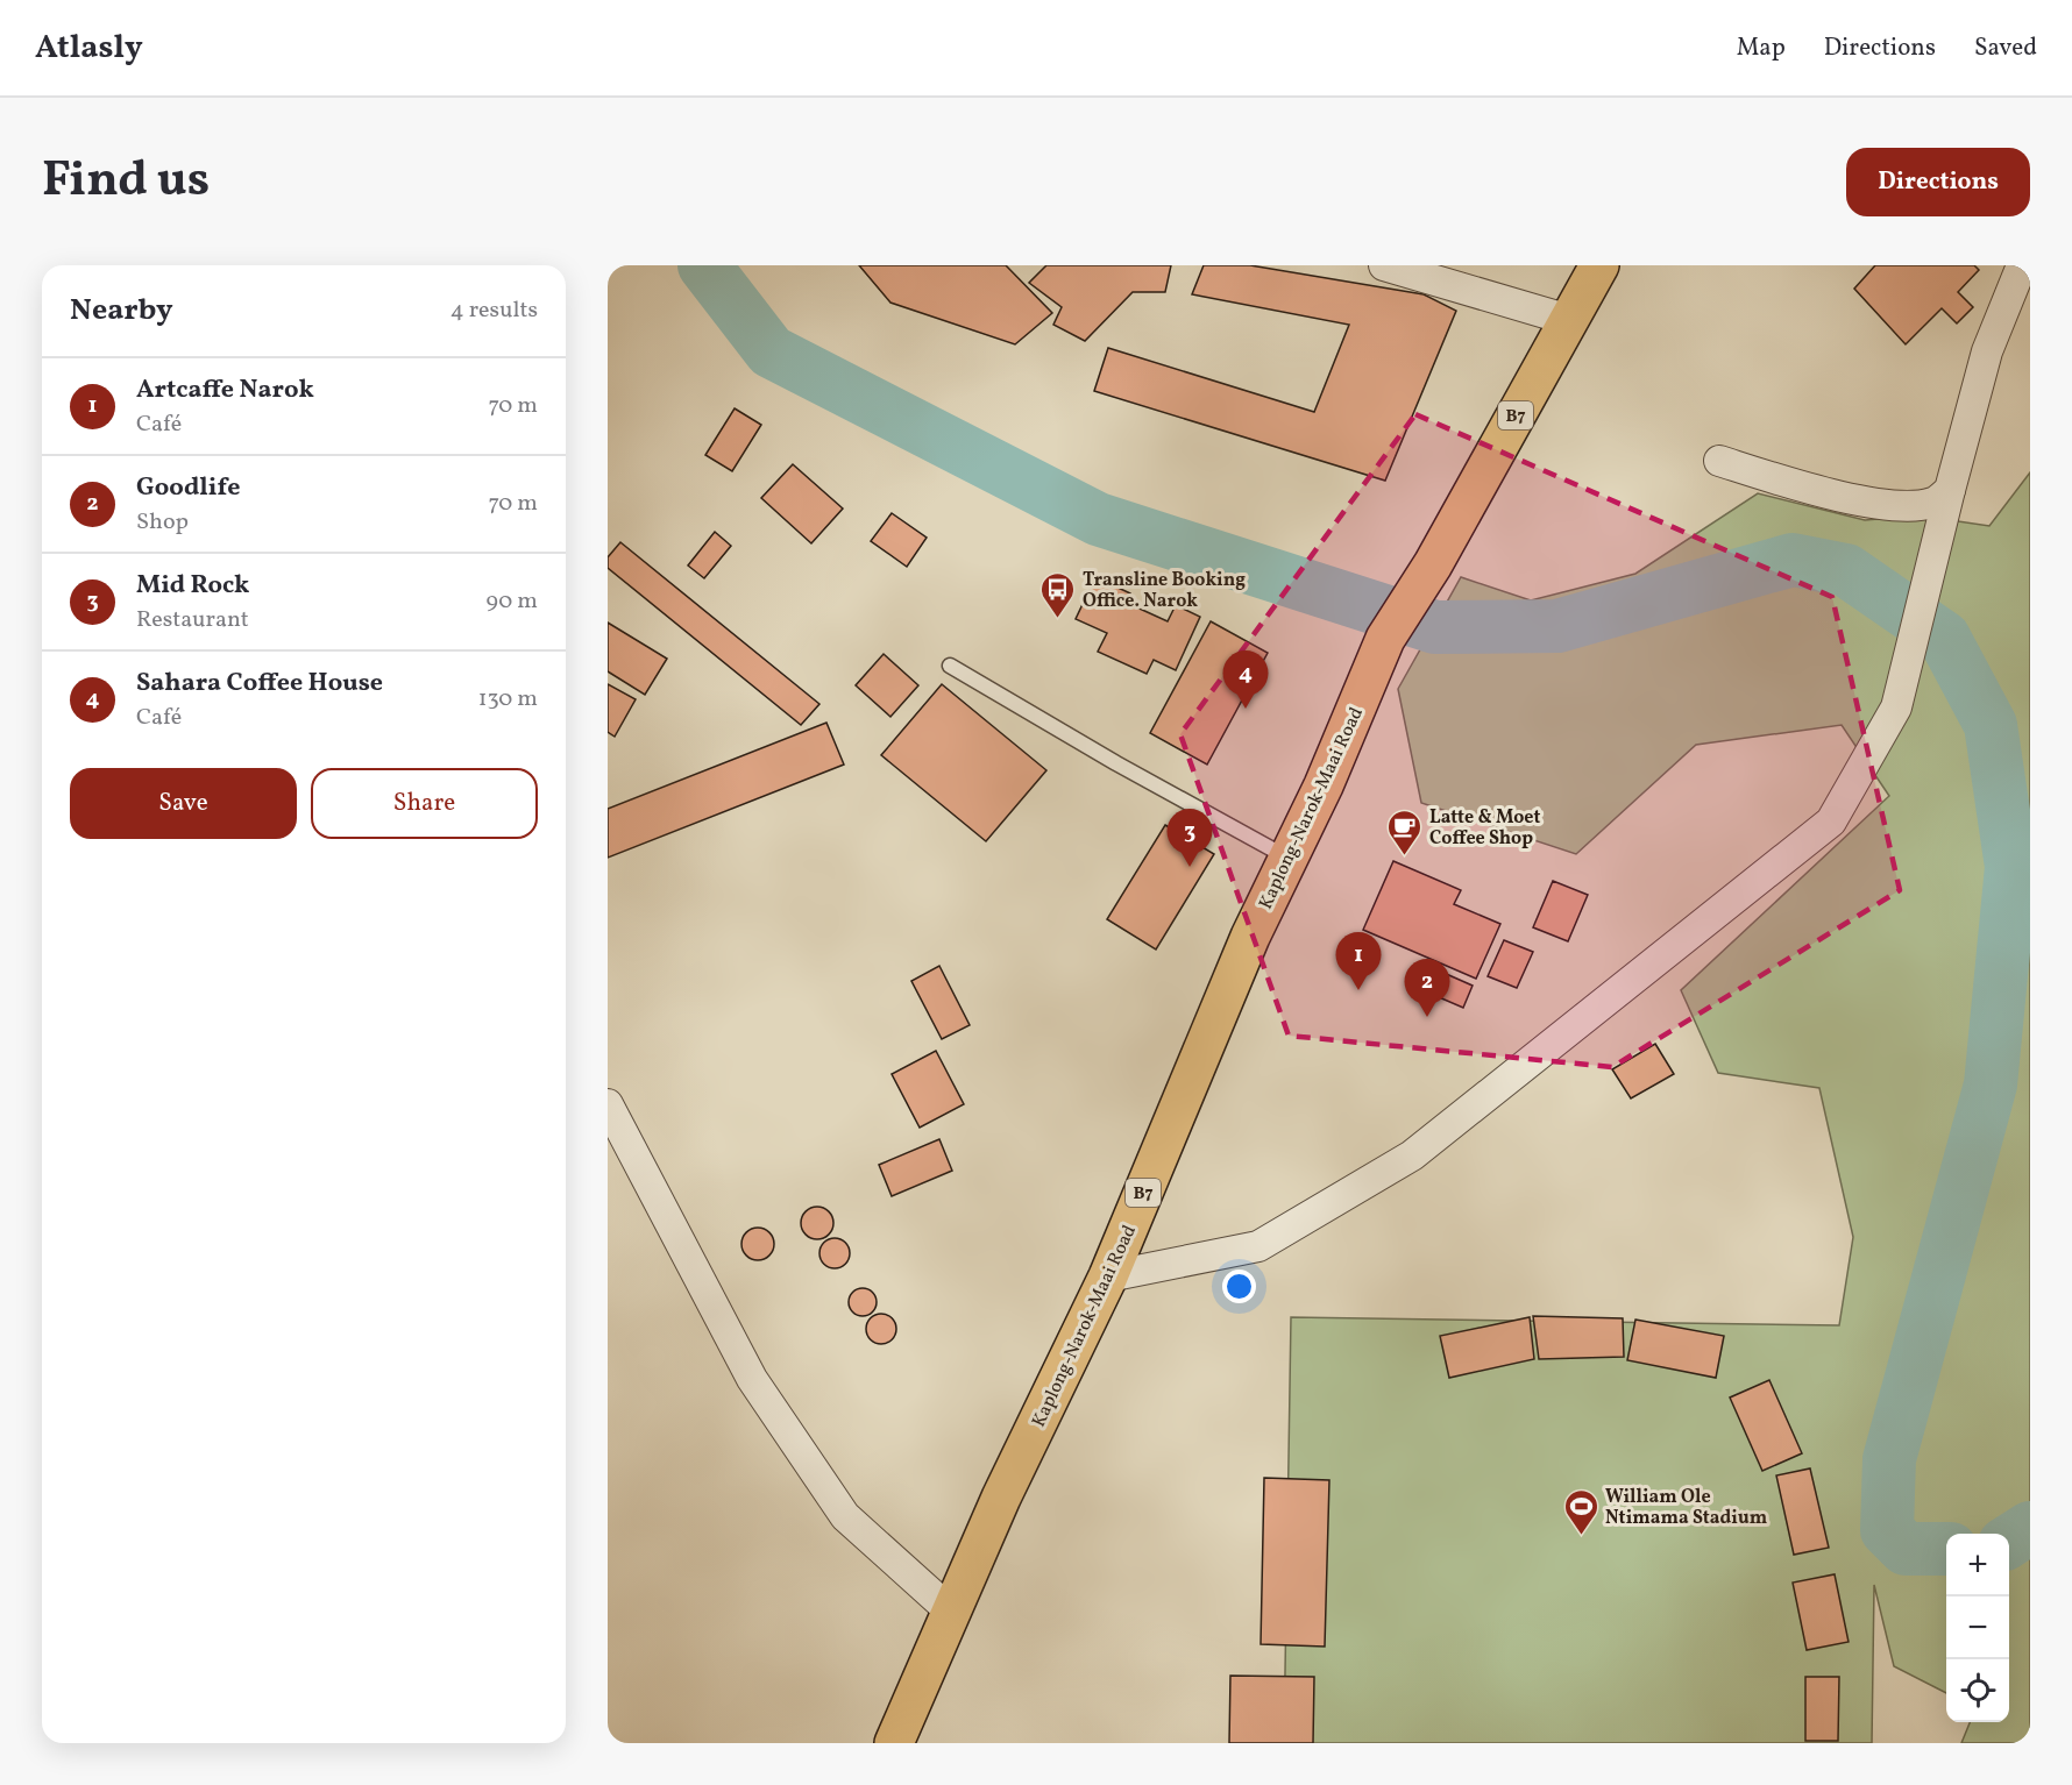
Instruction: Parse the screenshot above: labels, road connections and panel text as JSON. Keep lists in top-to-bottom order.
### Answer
{
  "streets": {
    "highway": ["B7", "Kaplong-Narok-Maai Road"]
  },
  "crossings": [
    ["B7", "Kaplong-Narok-Maai Road"]
  ],
  "places": {
    "bus stop": ["Transline Booking Office. Narok"],
    "cafe": ["Latte & Moet Coffee Shop"],
    "sports": ["William Ole Ntimama Stadium"]
  },
  "page": {
    "header": "Atlasly",
    "nav": ["Map", "Directions", "Saved"],
    "title": "Find us",
    "buttons": [
      "Directions",
      ["Save", "Share"]
    ],
    "heading": ["Nearby", "4 results"],
    "list": [
      {
        "mark": "1",
        "name": "Artcaffe Narok",
        "note": "Café",
        "value": "70 m"
      },
      {
        "mark": "2",
        "name": "Goodlife",
        "note": "Shop",
        "value": "70 m"
      },
      {
        "mark": "3",
        "name": "Mid Rock",
        "note": "Restaurant",
        "value": "90 m"
      },
      {
        "mark": "4",
        "name": "Sahara Coffee House",
        "note": "Café",
        "value": "130 m"
      }
    ],
    "pins": [
      "4",
      "3",
      "1",
      "2"
    ],
    "map_buttons": ["+", "−"]
  }
}
